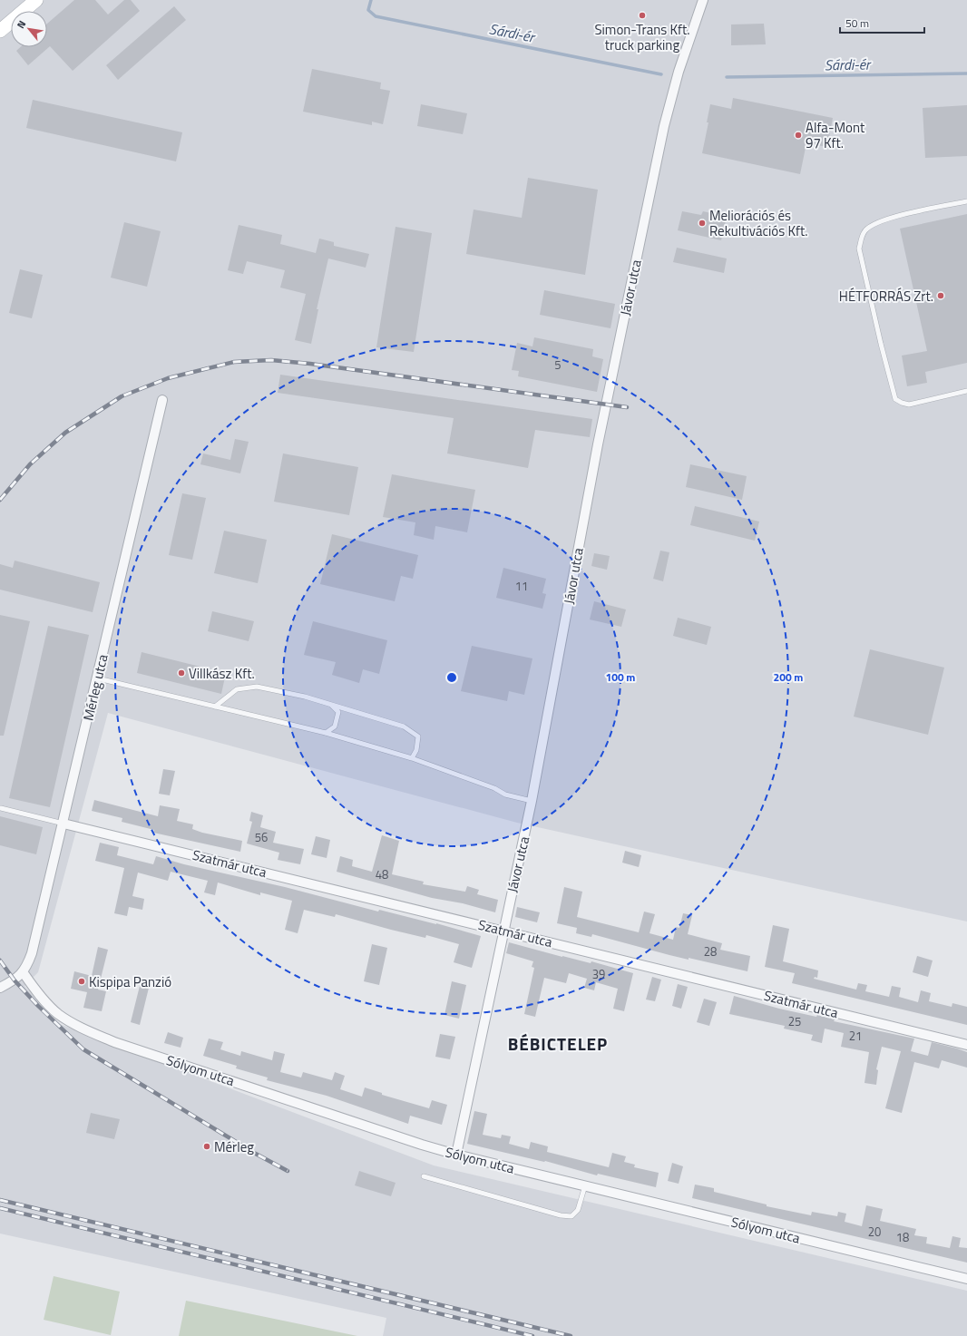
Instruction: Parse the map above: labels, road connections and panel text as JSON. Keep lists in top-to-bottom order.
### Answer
{
  "streets": {
    "street": [
      "Jávor utca",
      "Mérleg utca",
      "Szatmár utca",
      "Sólyom utca"
    ]
  },
  "crossings": [
    ["Jávor utca", "Szatmár utca"],
    ["Jávor utca", "Sólyom utca"],
    ["Mérleg utca", "Szatmár utca"],
    ["Mérleg utca", "Sólyom utca"]
  ],
  "districts": ["BÉBICTELEP"],
  "water": ["Sárdi-ér"],
  "places": [
    "Simon-Trans Kft. truck parking",
    "Alfa-Mont 97 Kft.",
    "Meliorációs és Rekultivációs Kft.",
    "HÉTFORRÁS Zrt.",
    "Villkász Kft.",
    "Kispipa Panzió",
    "Mérleg"
  ],
  "house_numbers": [
    "5",
    "11",
    "56",
    "48",
    "28",
    "39",
    "25",
    "21",
    "20",
    "18"
  ],
  "scale_bar": "50 m",
  "north": "top left",
  "rings": ["100 m", "200 m"]
}
